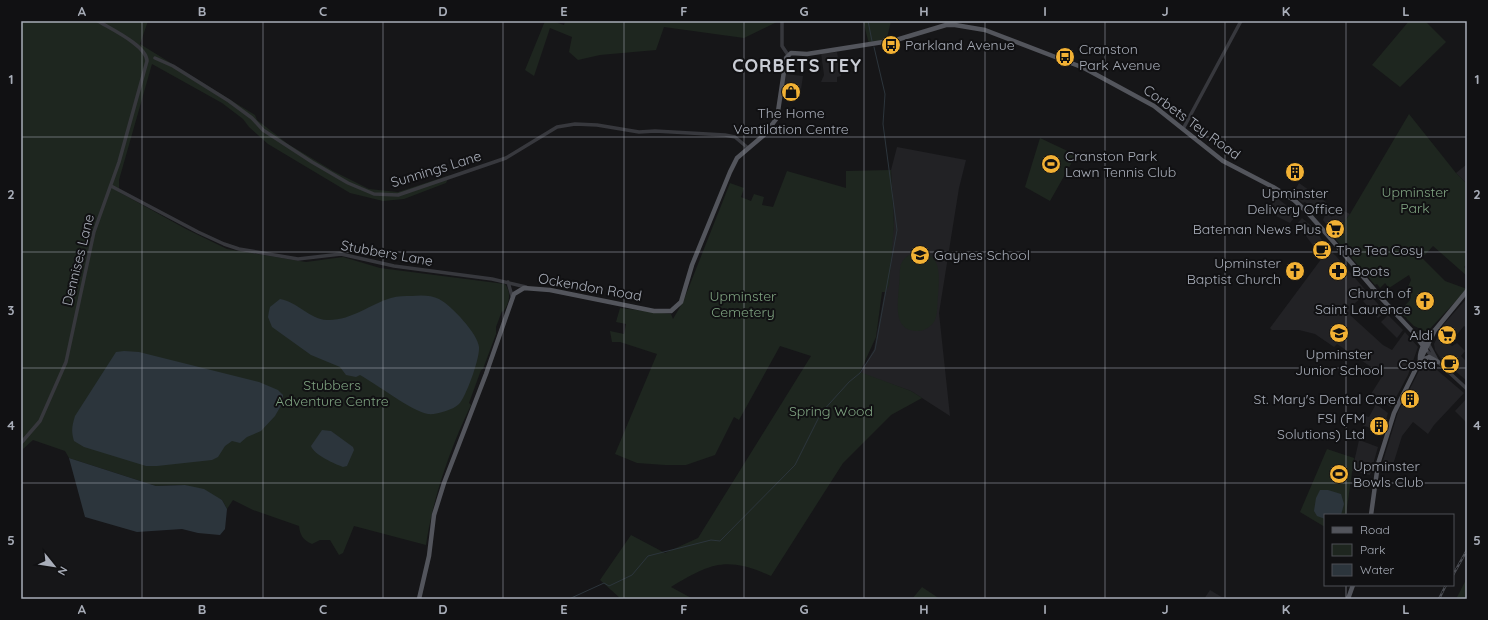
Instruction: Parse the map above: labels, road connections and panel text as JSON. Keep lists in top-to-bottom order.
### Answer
{
  "streets": {
    "main road": ["Corbets Tey Road", "Ockendon Road"],
    "street": ["Sunnings Lane", "Stubbers Lane", "Dennises Lane"]
  },
  "crossings": [
    ["Corbets Tey Road", "Ockendon Road"],
    ["Sunnings Lane", "Ockendon Road"],
    ["Stubbers Lane", "Dennises Lane"],
    ["Stubbers Lane", "Ockendon Road"]
  ],
  "districts": ["CORBETS TEY"],
  "parks": [
    "Upminster Park",
    "Upminster Cemetery",
    "Stubbers Adventure Centre",
    "Spring Wood"
  ],
  "places": {
    "bus stop": ["Parkland Avenue", "Cranston Park Avenue"],
    "shop": ["The Home Ventilation Centre"],
    "sports": ["Cranston Park Lawn Tennis Club", "Upminster Bowls Club"],
    "building": ["Upminster Delivery Office", "St. Mary's Dental Care", "FSI (FM Solutions) Ltd"],
    "supermarket": ["Bateman News Plus", "Aldi"],
    "cafe": ["The Tea Cosy", "Costa"],
    "school or university": ["Gaynes School", "Upminster Junior School"],
    "church": ["Upminster Baptist Church", "Church of Saint Laurence"],
    "pharmacy": ["Boots"]
  },
  "legend": ["Road", "Park", "Water"],
  "north": "bottom right",
  "grid": {
    "columns": [
      "A",
      "B",
      "C",
      "D",
      "E",
      "F",
      "G",
      "H",
      "I",
      "J",
      "K",
      "L"
    ],
    "rows": [
      "1",
      "2",
      "3",
      "4",
      "5"
    ]
  }
}
